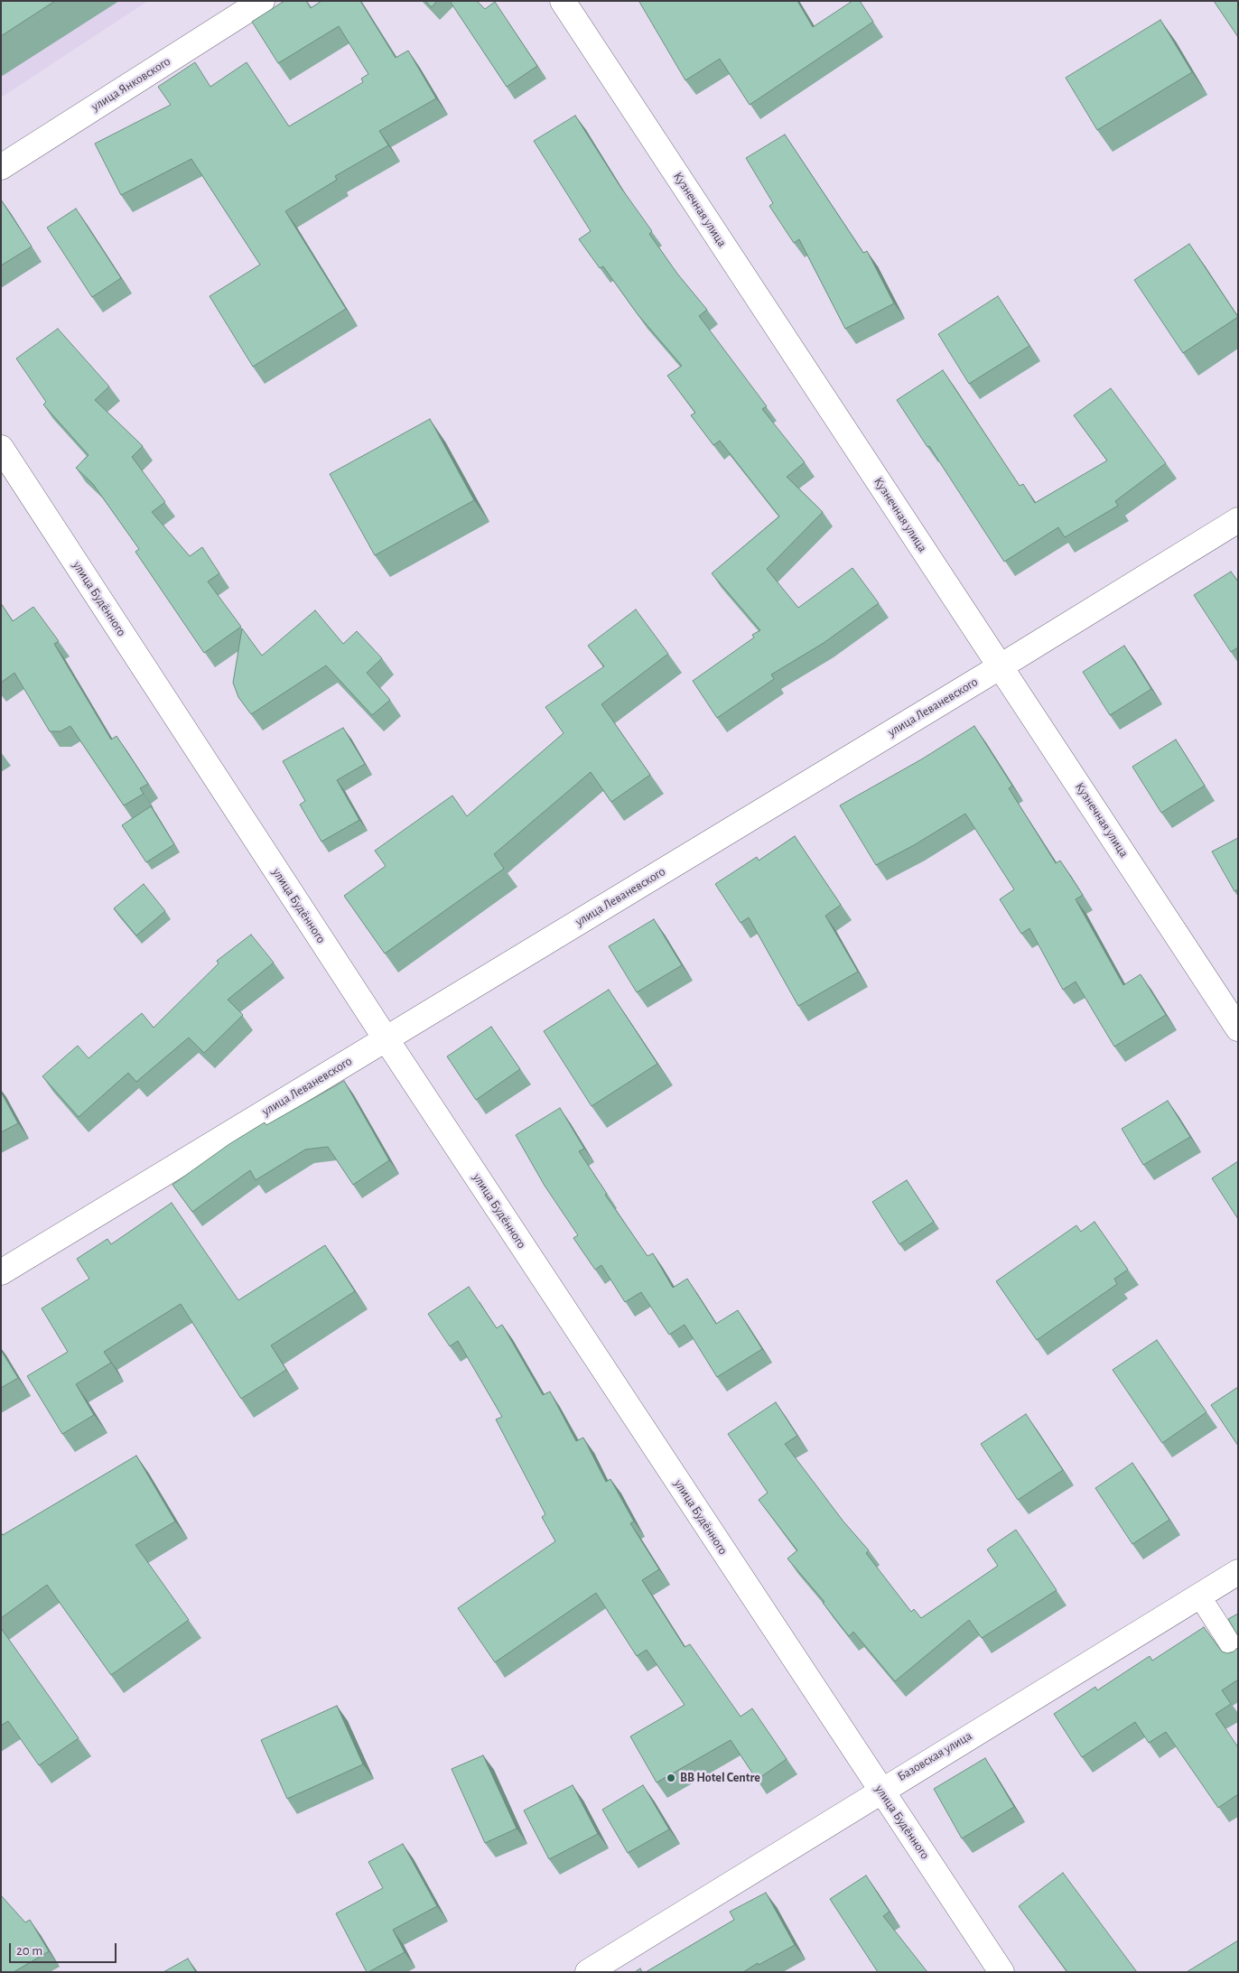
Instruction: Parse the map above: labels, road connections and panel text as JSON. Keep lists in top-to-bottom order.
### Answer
{
  "streets": {
    "street": [
      "улица Янковского",
      "Кузнечная улица",
      "улица Будённого",
      "улица Леваневского",
      "Базовская улица"
    ]
  },
  "crossings": [
    ["Кузнечная улица", "улица Леваневского"],
    ["улица Будённого", "улица Леваневского"],
    ["улица Будённого", "Базовская улица"]
  ],
  "places": ["BB Hotel Centre"],
  "scale_bar": "20 m"
}
